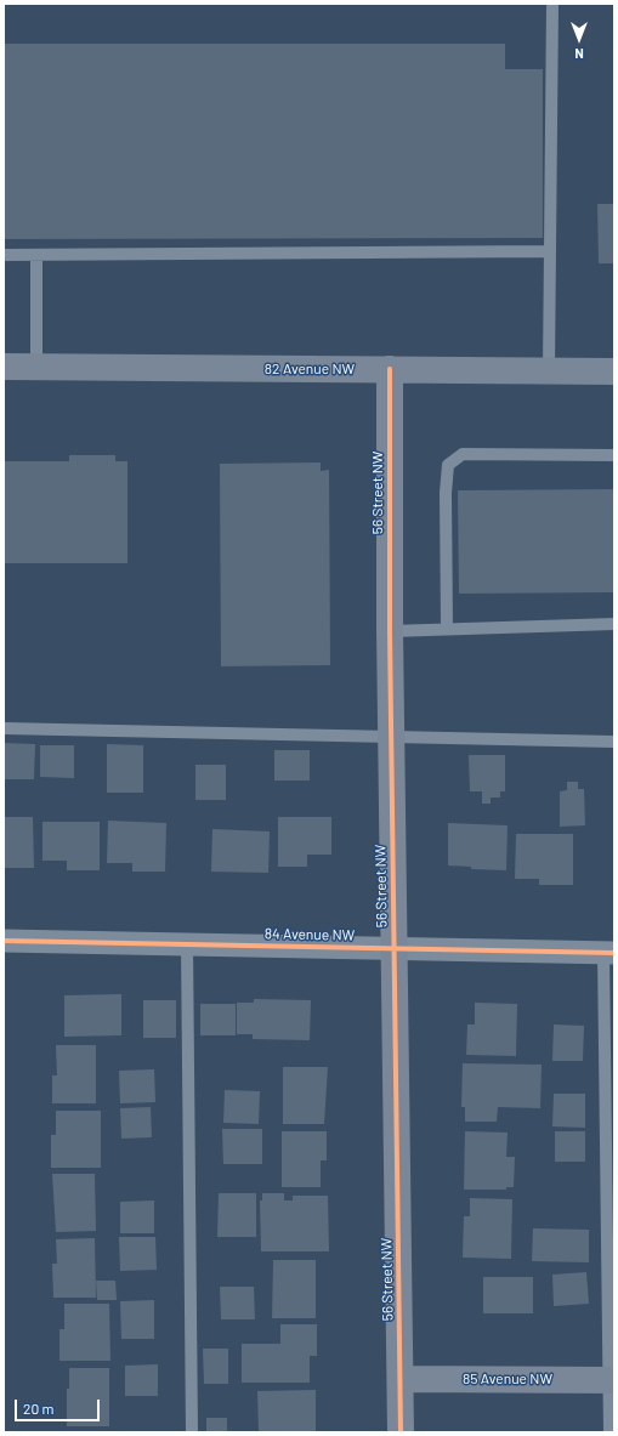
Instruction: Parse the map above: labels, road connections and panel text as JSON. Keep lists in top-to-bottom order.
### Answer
{
  "streets": {
    "street": [
      "82 Avenue NW",
      "56 Street NW",
      "84 Avenue NW",
      "85 Avenue NW"
    ]
  },
  "crossings": [
    ["82 Avenue NW", "56 Street NW"],
    ["56 Street NW", "84 Avenue NW"],
    ["56 Street NW", "85 Avenue NW"]
  ],
  "scale_bar": "20 m",
  "north": "bottom"
}
